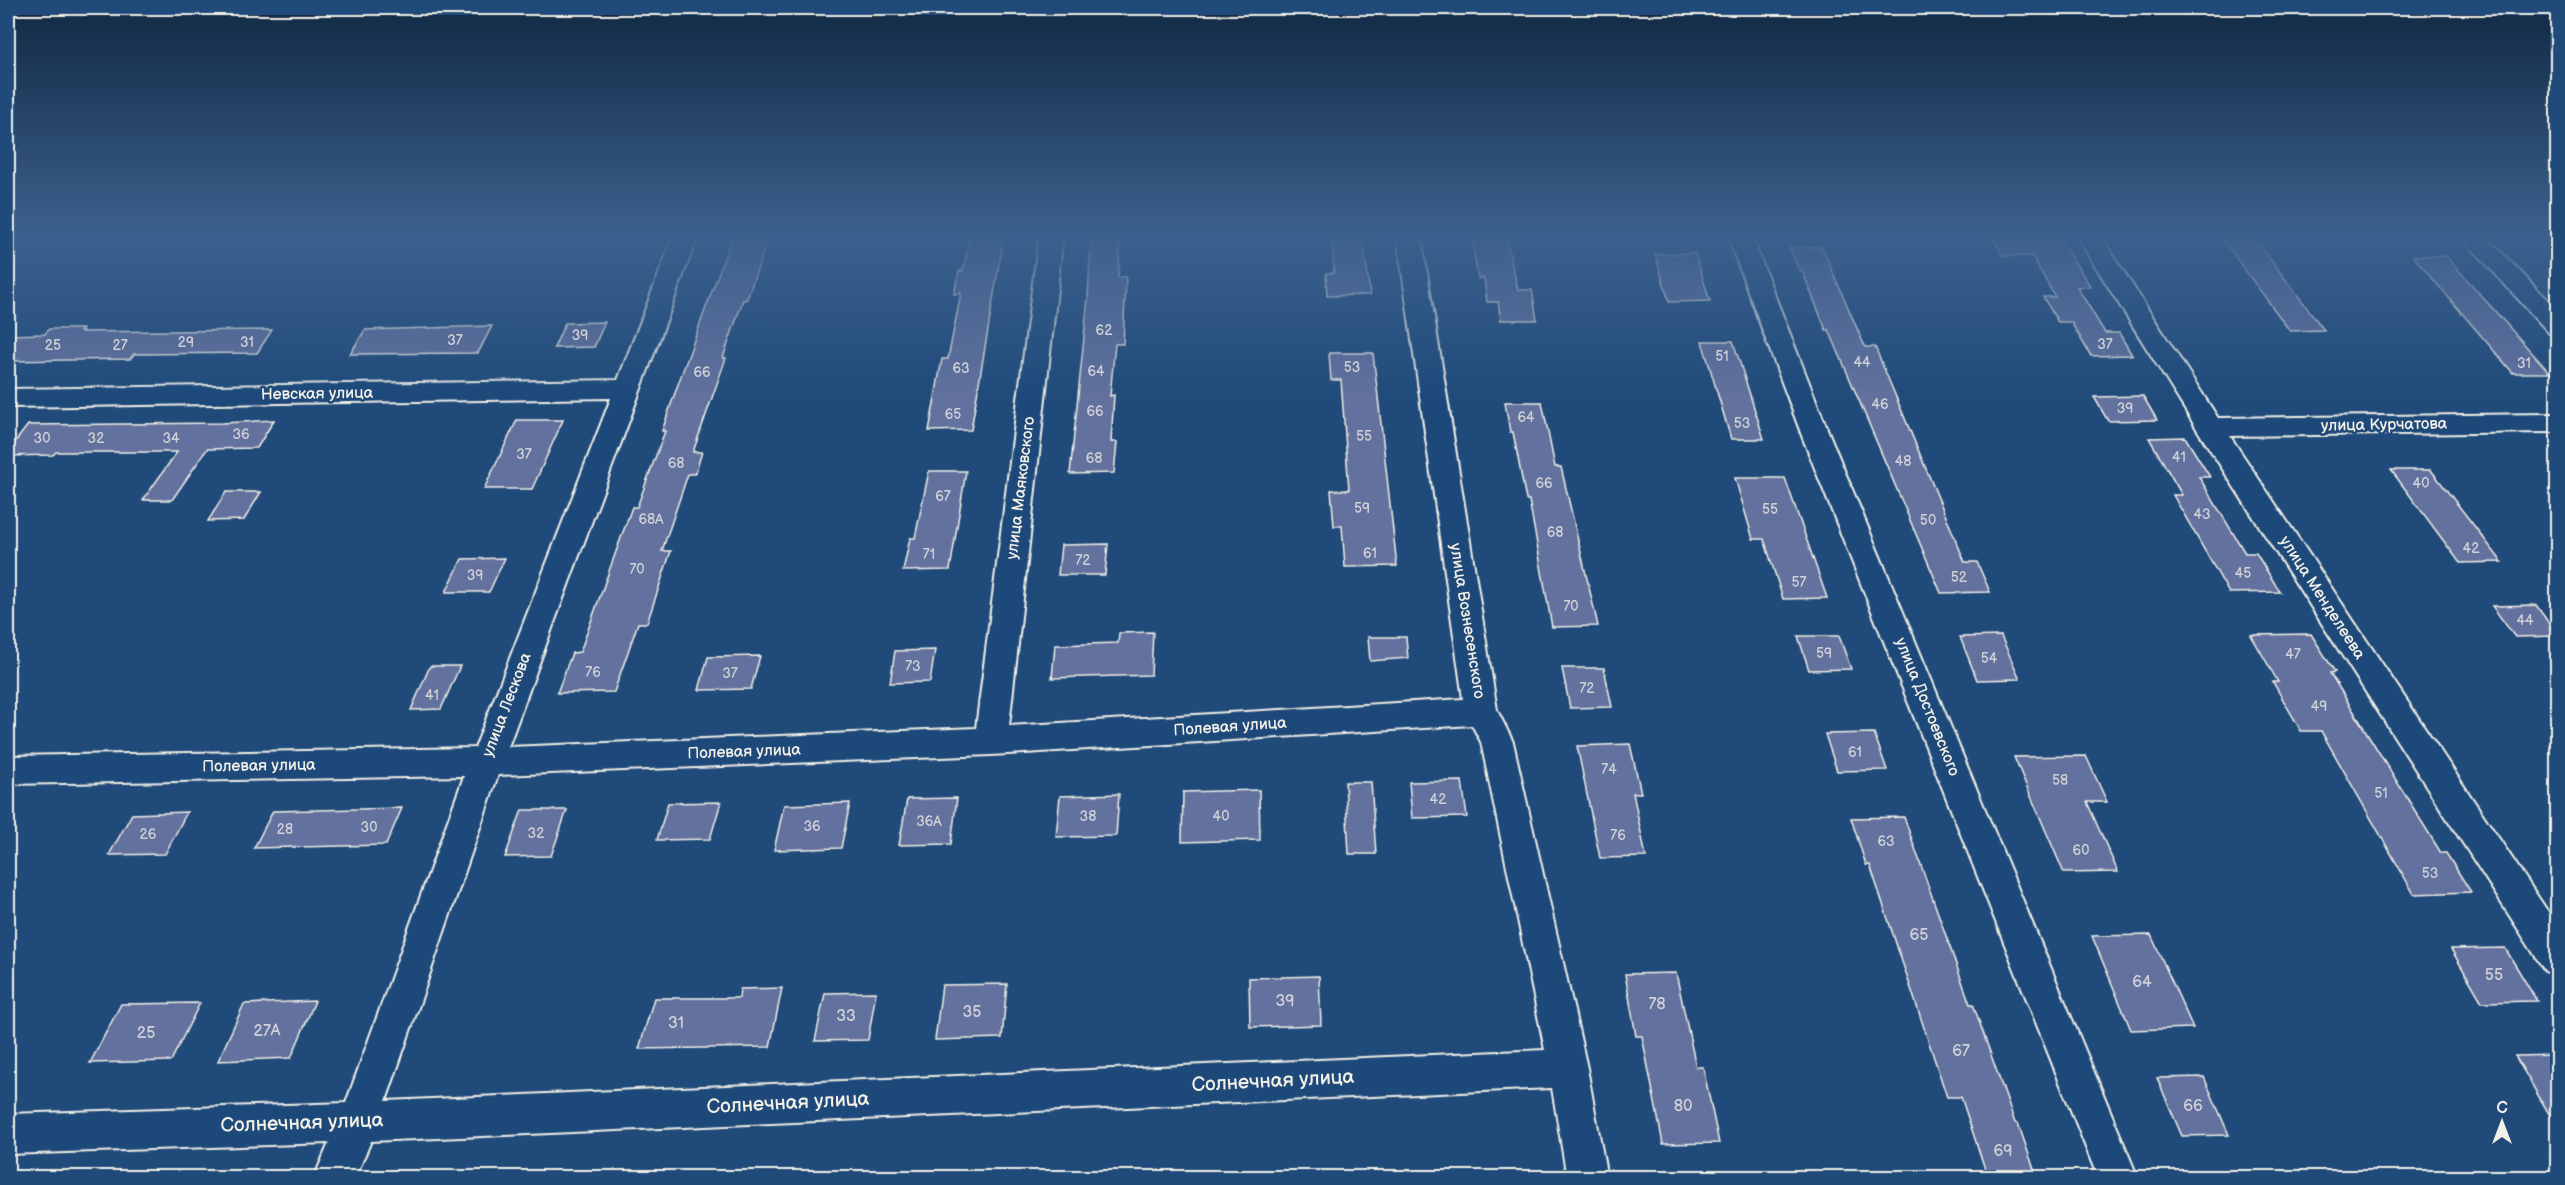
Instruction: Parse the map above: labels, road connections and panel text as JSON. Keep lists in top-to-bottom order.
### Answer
{
  "streets": {
    "street": [
      "Невская улица",
      "улица Курчатова",
      "улица Маяковского",
      "улица Менделеева",
      "улица Вознесенского",
      "улица Лескова",
      "улица Достоевского",
      "Полевая улица",
      "Солнечная улица"
    ]
  },
  "crossings": [
    ["Невская улица", "улица Лескова"],
    ["улица Курчатова", "улица Менделеева"],
    ["улица Маяковского", "Полевая улица"],
    ["улица Вознесенского", "Полевая улица"],
    ["улица Вознесенского", "Солнечная улица"],
    ["улица Лескова", "Полевая улица"],
    ["улица Лескова", "Солнечная улица"]
  ],
  "house_numbers": [
    "62",
    "39",
    "37",
    "29",
    "31",
    "37",
    "25",
    "27",
    "51",
    "44",
    "31",
    "53",
    "63",
    "64",
    "66",
    "46",
    "39",
    "66",
    "65",
    "64",
    "53",
    "36",
    "55",
    "30",
    "32",
    "34",
    "37",
    "41",
    "68",
    "48",
    "68",
    "66",
    "40",
    "67",
    "59",
    "55",
    "43",
    "68А",
    "50",
    "68",
    "42",
    "61",
    "71",
    "72",
    "70",
    "45",
    "39",
    "52",
    "57",
    "70",
    "44",
    "59",
    "47",
    "54",
    "73",
    "76",
    "37",
    "72",
    "41",
    "49",
    "61",
    "74",
    "58",
    "51",
    "42",
    "38",
    "40",
    "36А",
    "36",
    "30",
    "28",
    "32",
    "26",
    "76",
    "63",
    "60",
    "53",
    "65",
    "55",
    "64",
    "39",
    "78",
    "35",
    "33",
    "31",
    "27А",
    "25",
    "67",
    "80",
    "66",
    "69"
  ],
  "north": "top"
}
